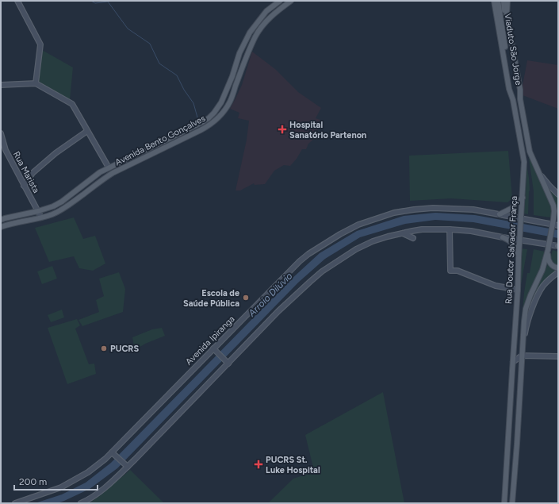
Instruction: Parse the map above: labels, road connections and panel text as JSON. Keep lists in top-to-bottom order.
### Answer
{
  "streets": {
    "main road": [
      "Viaduto São Jorge",
      "Avenida Bento Gonçalves",
      "Rua Marista",
      "Rua Doutor Salvador França",
      "Avenida Ipiranga"
    ]
  },
  "crossings": [
    ["Viaduto São Jorge", "Rua Doutor Salvador França"],
    ["Avenida Bento Gonçalves", "Rua Marista"],
    ["Rua Doutor Salvador França", "Avenida Ipiranga"]
  ],
  "water": ["Arroio Dilúvio"],
  "places": {
    "health": ["Hospital Sanatório Partenon", "PUCRS St. Luke Hospital"],
    "other": ["Escola de Saúde Pública", "PUCRS"]
  },
  "scale_bar": "200 m"
}
